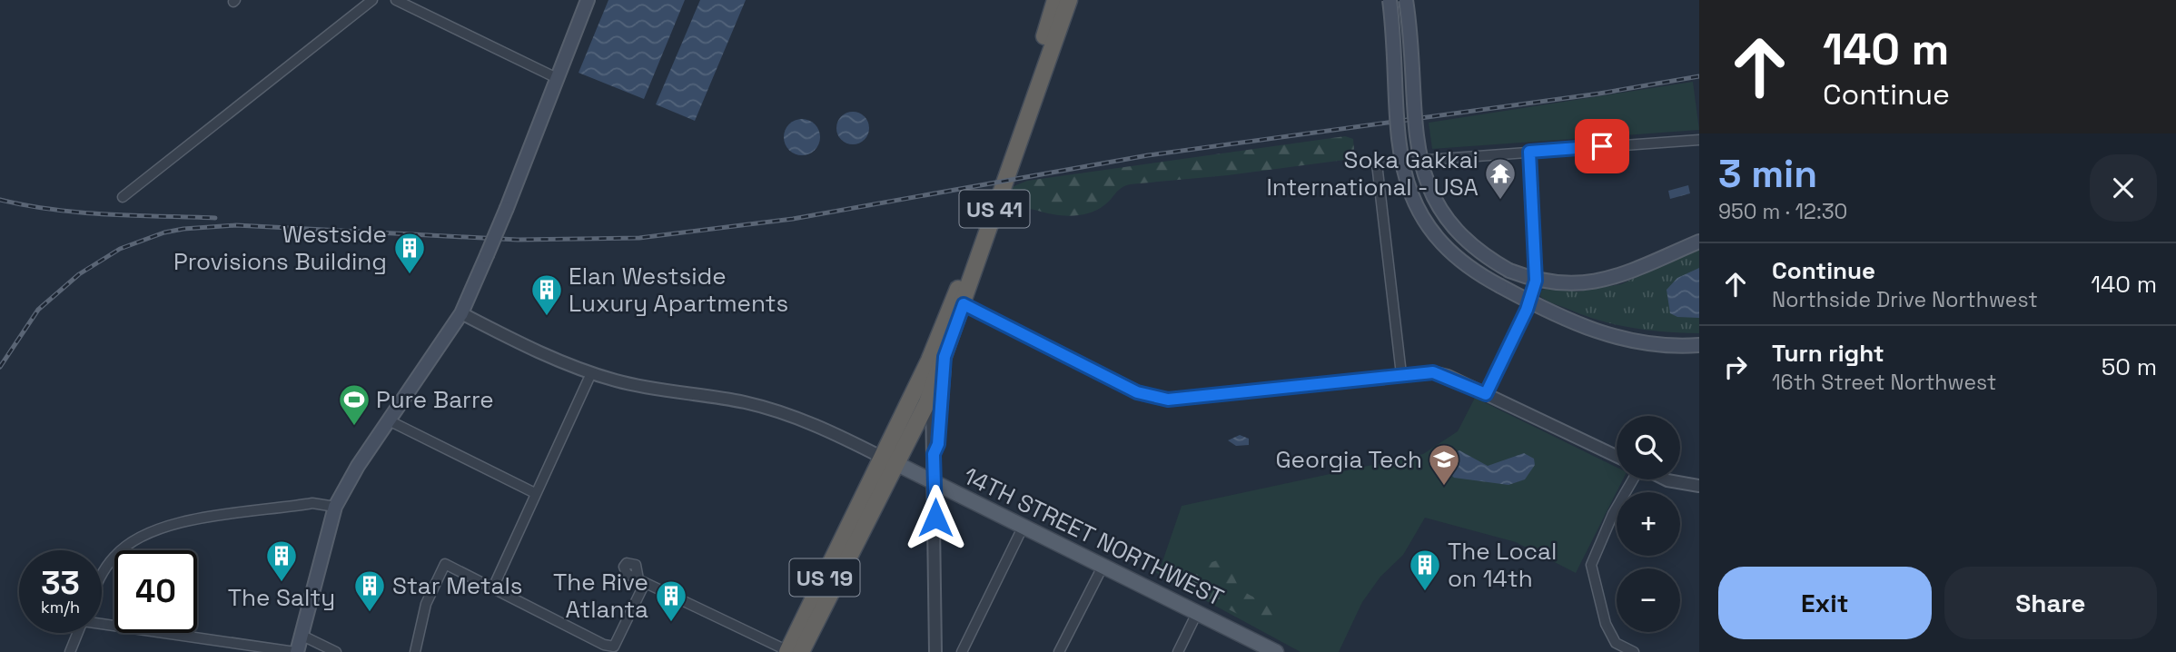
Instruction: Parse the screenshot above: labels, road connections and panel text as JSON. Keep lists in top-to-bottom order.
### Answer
{
  "streets": {
    "highway": ["US 41", "US 19"],
    "main road": ["14TH STREET NORTHWEST"]
  },
  "crossings": [
    ["US 41", "14TH STREET NORTHWEST"],
    ["US 41", "US 19"],
    ["14TH STREET NORTHWEST", "US 19"]
  ],
  "places": {
    "temple": ["Soka Gakkai International - USA"],
    "building": [
      "Westside Provisions Building",
      "Elan Westside Luxury Apartments",
      "The Salty",
      "The Local on 14th",
      "Star Metals",
      "The Rive Atlanta"
    ],
    "sports": ["Pure Barre"],
    "school or university": ["Georgia Tech"]
  },
  "page": {
    "turn": ["140 m", "Continue"],
    "heading": ["3 min", "950 m · 12:30"],
    "list": [
      {
        "name": "Continue",
        "note": "Northside Drive Northwest",
        "value": "140 m"
      },
      {
        "name": "Turn right",
        "note": "16th Street Northwest",
        "value": "50 m"
      }
    ],
    "map_buttons": ["+", "−"],
    "speed": "33 km/h",
    "limit": "40",
    "buttons": ["Exit", "Share"]
  }
}
